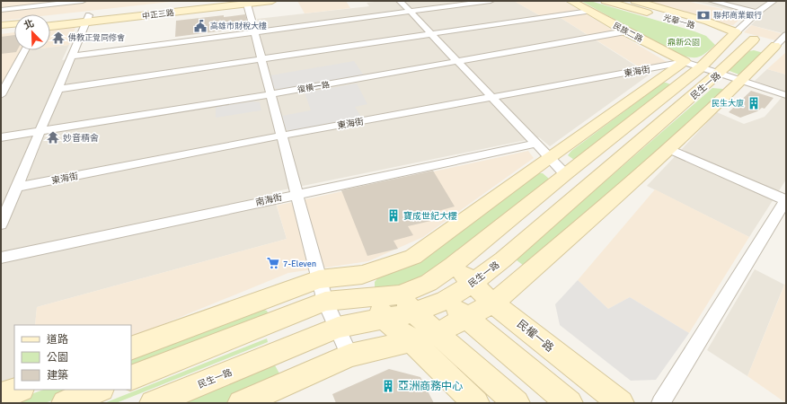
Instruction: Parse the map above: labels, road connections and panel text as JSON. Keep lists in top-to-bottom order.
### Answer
{
  "streets": {
    "street": [
      "中正三路",
      "光華一路",
      "民族二路",
      "東海街",
      "民生一路",
      "復橫一路",
      "南海街",
      "民權一路"
    ]
  },
  "crossings": [
    ["光華一路", "民生一路"],
    ["民族二路", "東海街"],
    ["民族二路", "民生一路"],
    ["民族二路", "復橫一路"],
    ["東海街", "民生一路"],
    ["民生一路", "民權一路"]
  ],
  "parks": ["鼎新公園"],
  "places": {
    "bank": ["聯邦商業銀行"],
    "public building": ["高雄市財稅大樓"],
    "temple": ["佛教正覺同修會", "妙音精舍"],
    "building": ["民生大廈", "寶成世紀大樓", "亞洲商務中心"],
    "supermarket": ["7-Eleven"]
  },
  "legend": ["道路", "公園", "建築"],
  "north": "top left"
}
